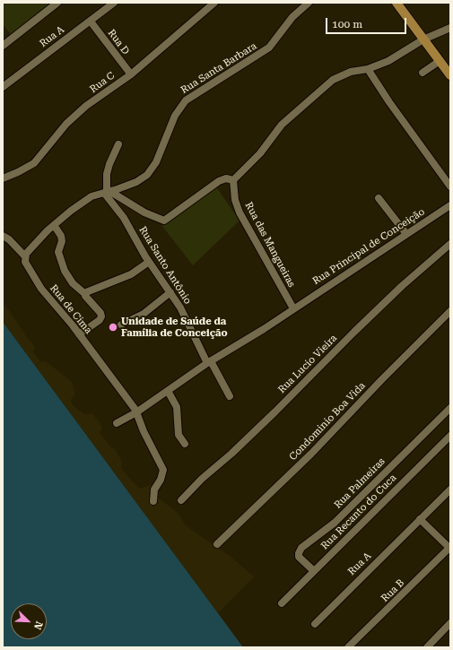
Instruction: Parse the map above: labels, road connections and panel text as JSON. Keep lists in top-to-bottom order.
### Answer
{
  "streets": {
    "street": [
      "Rua A",
      "Rua D",
      "Rua Santa Barbara",
      "Rua C",
      "Rua das Mangueiras",
      "Rua Principal de Conceição",
      "Rua Santo Antônio",
      "Rua de Cima",
      "Rua Lucio Vieira",
      "Condominio Boa Vida",
      "Rua Palmeiras",
      "Rua Recanto do Cuca",
      "Rua B"
    ]
  },
  "crossings": [
    ["Rua A", "Rua D"],
    ["Rua D", "Rua C"],
    ["Rua Santa Barbara", "Rua Santo Antônio"],
    ["Rua das Mangueiras", "Rua Principal de Conceição"],
    ["Rua Principal de Conceição", "Rua Santo Antônio"],
    ["Rua Principal de Conceição", "Rua de Cima"],
    ["Rua Palmeiras", "Rua Recanto do Cuca"]
  ],
  "places": ["Unidade de Saúde da Família de Conceição"],
  "scale_bar": "100 m",
  "north": "bottom right"
}
